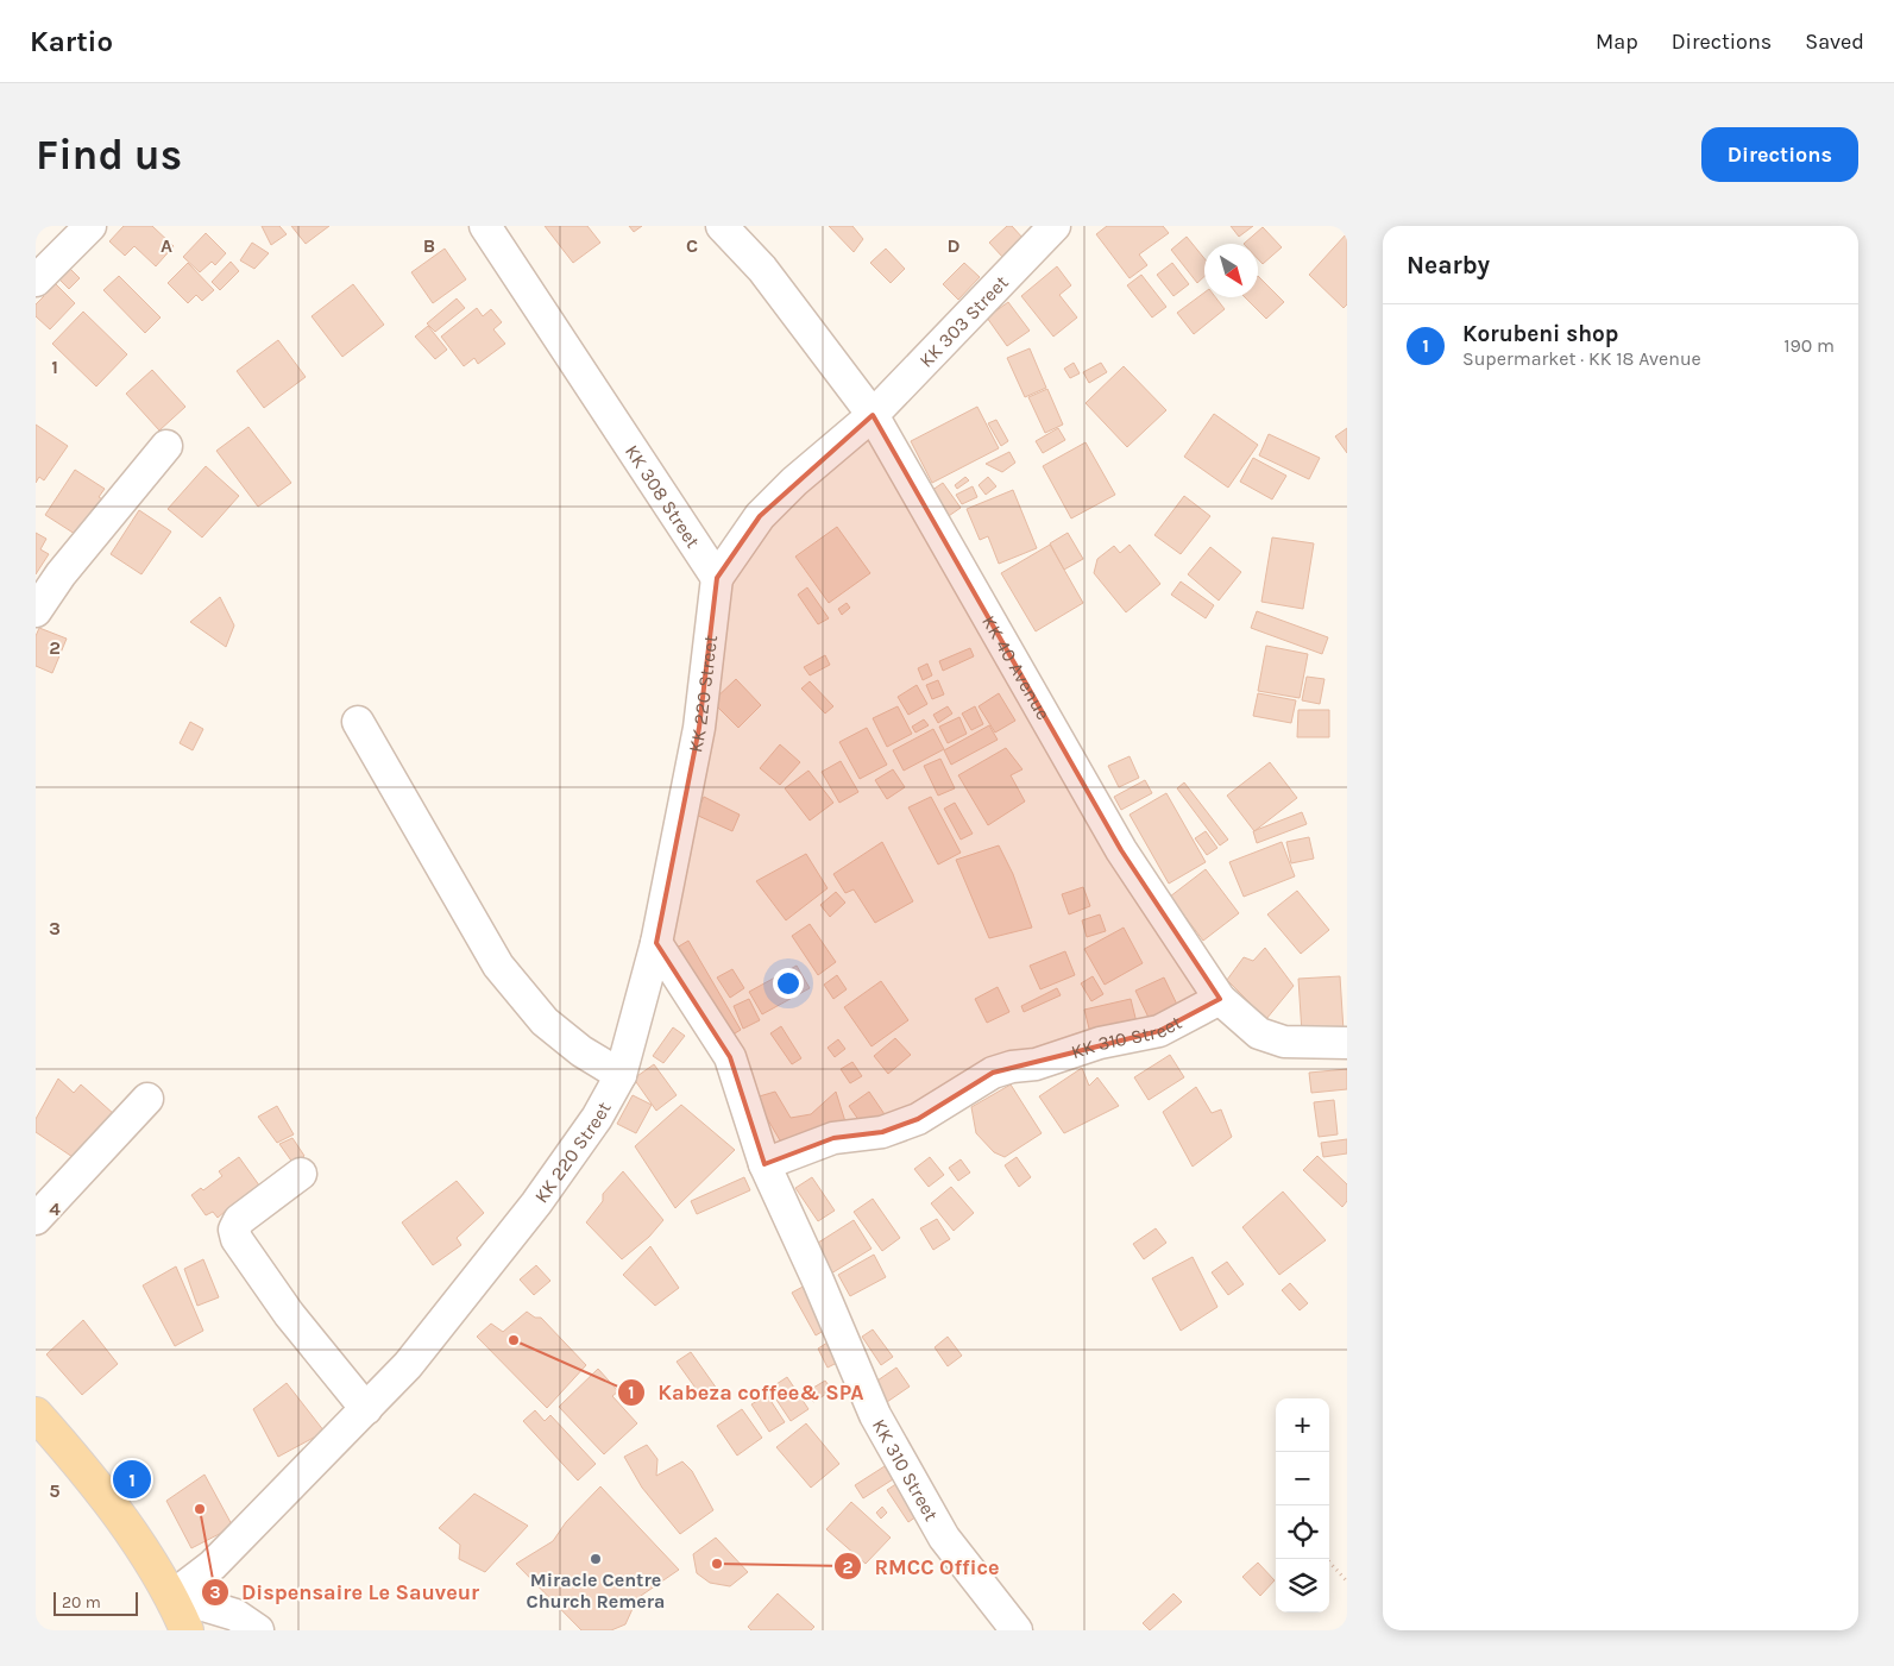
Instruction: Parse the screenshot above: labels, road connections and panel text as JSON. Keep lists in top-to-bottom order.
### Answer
{
  "streets": {
    "street": [
      "KK 303 Street",
      "KK 308 Street",
      "KK 40 Avenue",
      "KK 220 Street",
      "KK 310 Street"
    ]
  },
  "crossings": [
    ["KK 303 Street", "KK 40 Avenue"],
    ["KK 308 Street", "KK 220 Street"],
    ["KK 40 Avenue", "KK 310 Street"],
    ["KK 220 Street", "KK 310 Street"]
  ],
  "places": [
    "Kabeza coffee& SPA",
    "Dispensaire Le Sauveur",
    "Miracle Centre Church Remera",
    "RMCC Office"
  ],
  "scale_bar": "20 m",
  "north": "bottom right",
  "page": {
    "header": "Kartio",
    "nav": ["Map", "Directions", "Saved"],
    "buttons": "Directions",
    "title": "Find us",
    "heading": "Nearby",
    "list": [
      {
        "mark": "1",
        "name": "Korubeni shop",
        "note": "Supermarket · KK 18 Avenue",
        "value": "190 m"
      }
    ],
    "map_buttons": ["+", "−"],
    "pins": "1",
    "scale": "20 m"
  },
  "grid": {
    "columns": [
      "A",
      "B",
      "C",
      "D"
    ],
    "rows": [
      "1",
      "2",
      "3",
      "4",
      "5"
    ]
  }
}
